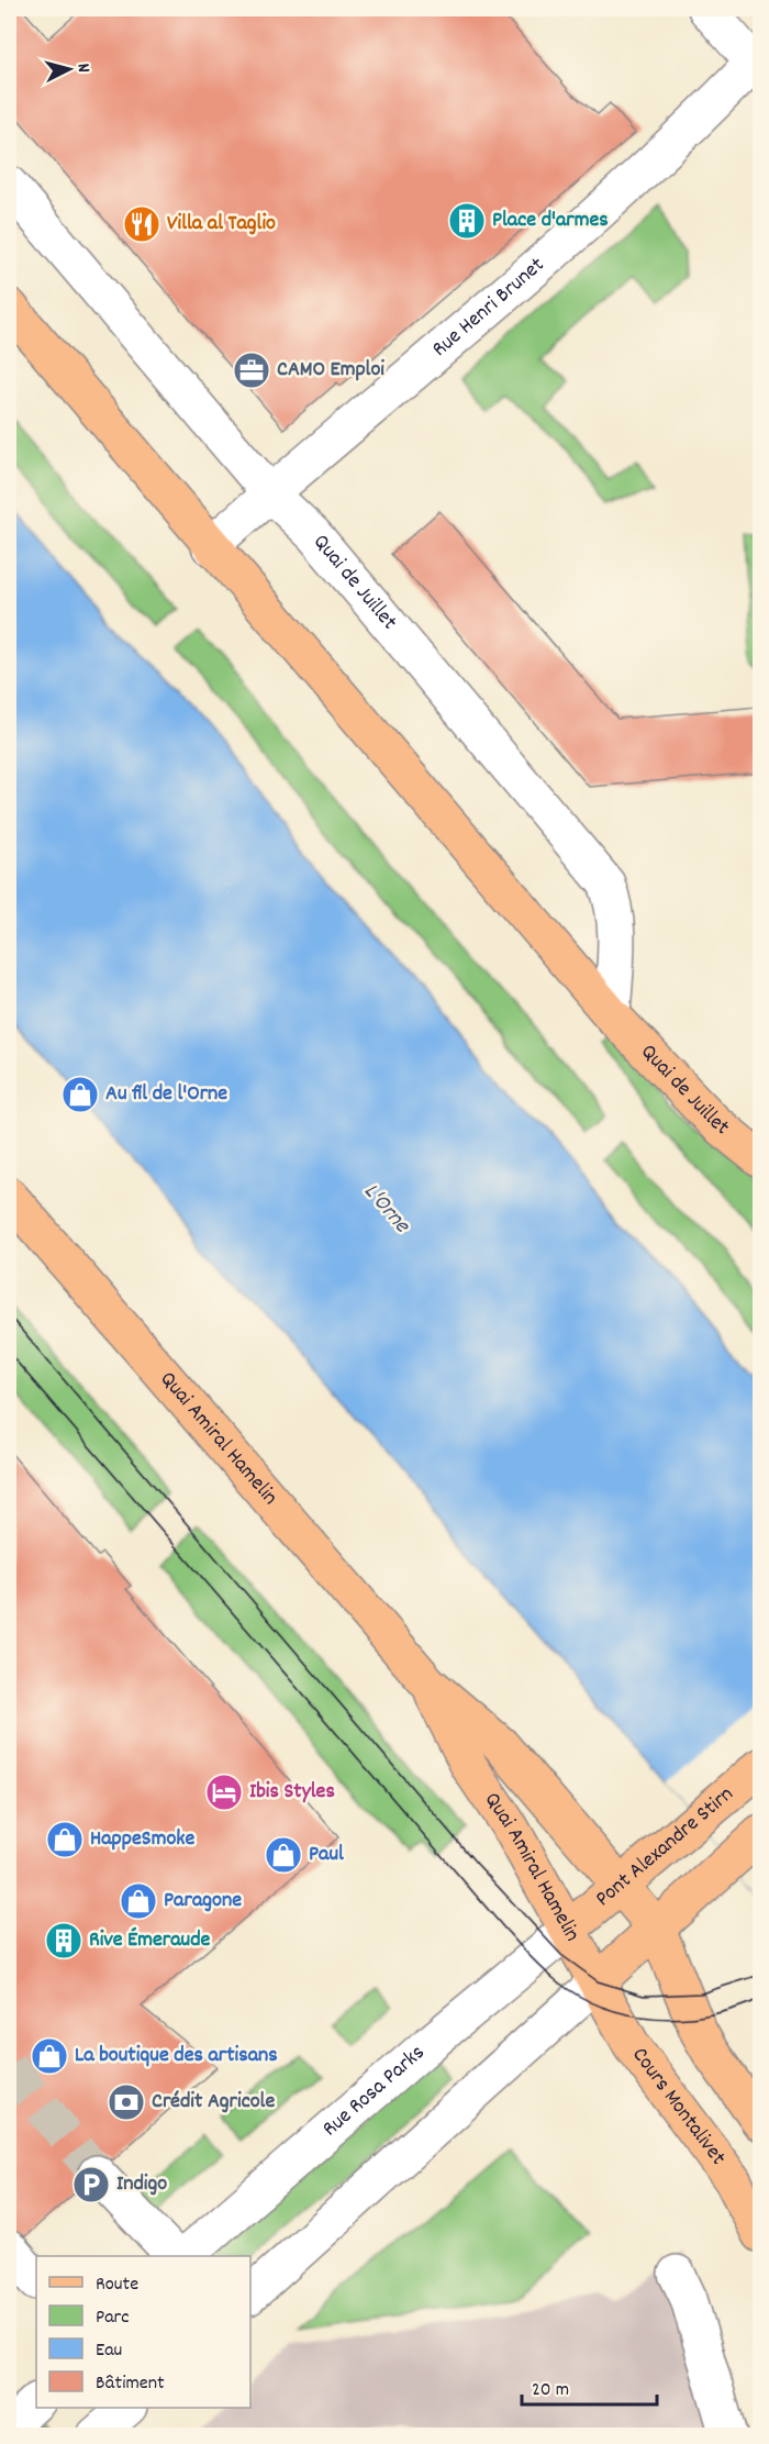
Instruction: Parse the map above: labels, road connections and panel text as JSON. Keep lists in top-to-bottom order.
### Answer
{
  "streets": {
    "main road": [
      "Quai de Juillet",
      "Quai Amiral Hamelin",
      "Pont Alexandre Stirn",
      "Cours Montalivet"
    ],
    "street": ["Rue Henri Brunet", "Rue Rosa Parks"]
  },
  "crossings": [
    ["Rue Henri Brunet", "Quai de Juillet"],
    ["Quai Amiral Hamelin", "Pont Alexandre Stirn"],
    ["Quai Amiral Hamelin", "Rue Rosa Parks"],
    ["Quai Amiral Hamelin", "Cours Montalivet"],
    ["Pont Alexandre Stirn", "Rue Rosa Parks"]
  ],
  "water": ["L'Orne"],
  "places": {
    "building": ["Place d'armes", "Rive Émeraude"],
    "restaurant": ["Villa al Taglio"],
    "office": ["CAMO Emploi"],
    "shop": [
      "Au fil de l'Orne",
      "HappeSmoke",
      "Paul",
      "Paragone",
      "La boutique des artisans"
    ],
    "hotel": ["Ibis Styles"],
    "bank": ["Crédit Agricole"],
    "parking": ["Indigo"]
  },
  "legend": [
    "Route",
    "Parc",
    "Eau",
    "Bâtiment"
  ],
  "scale_bar": "20 m",
  "north": "right"
}
